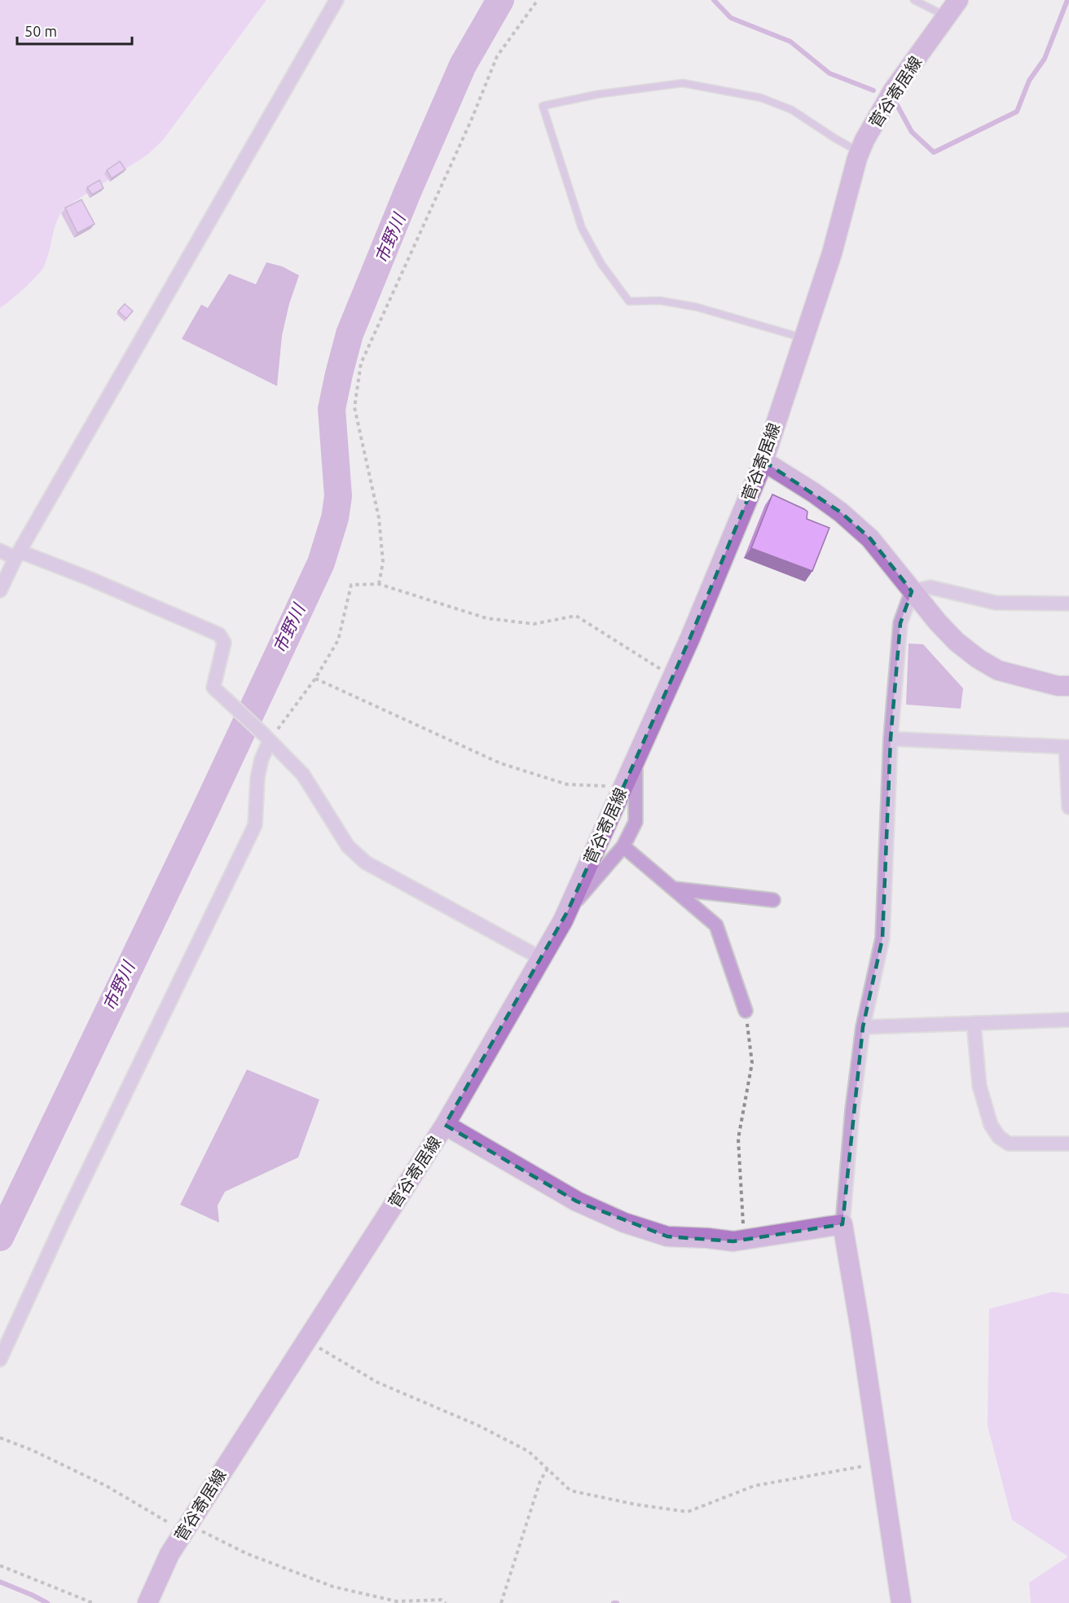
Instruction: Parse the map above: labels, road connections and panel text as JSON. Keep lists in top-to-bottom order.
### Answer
{
  "streets": {
    "main road": ["菅谷寄居線"]
  },
  "water": ["市野川"],
  "scale_bar": "50 m"
}
